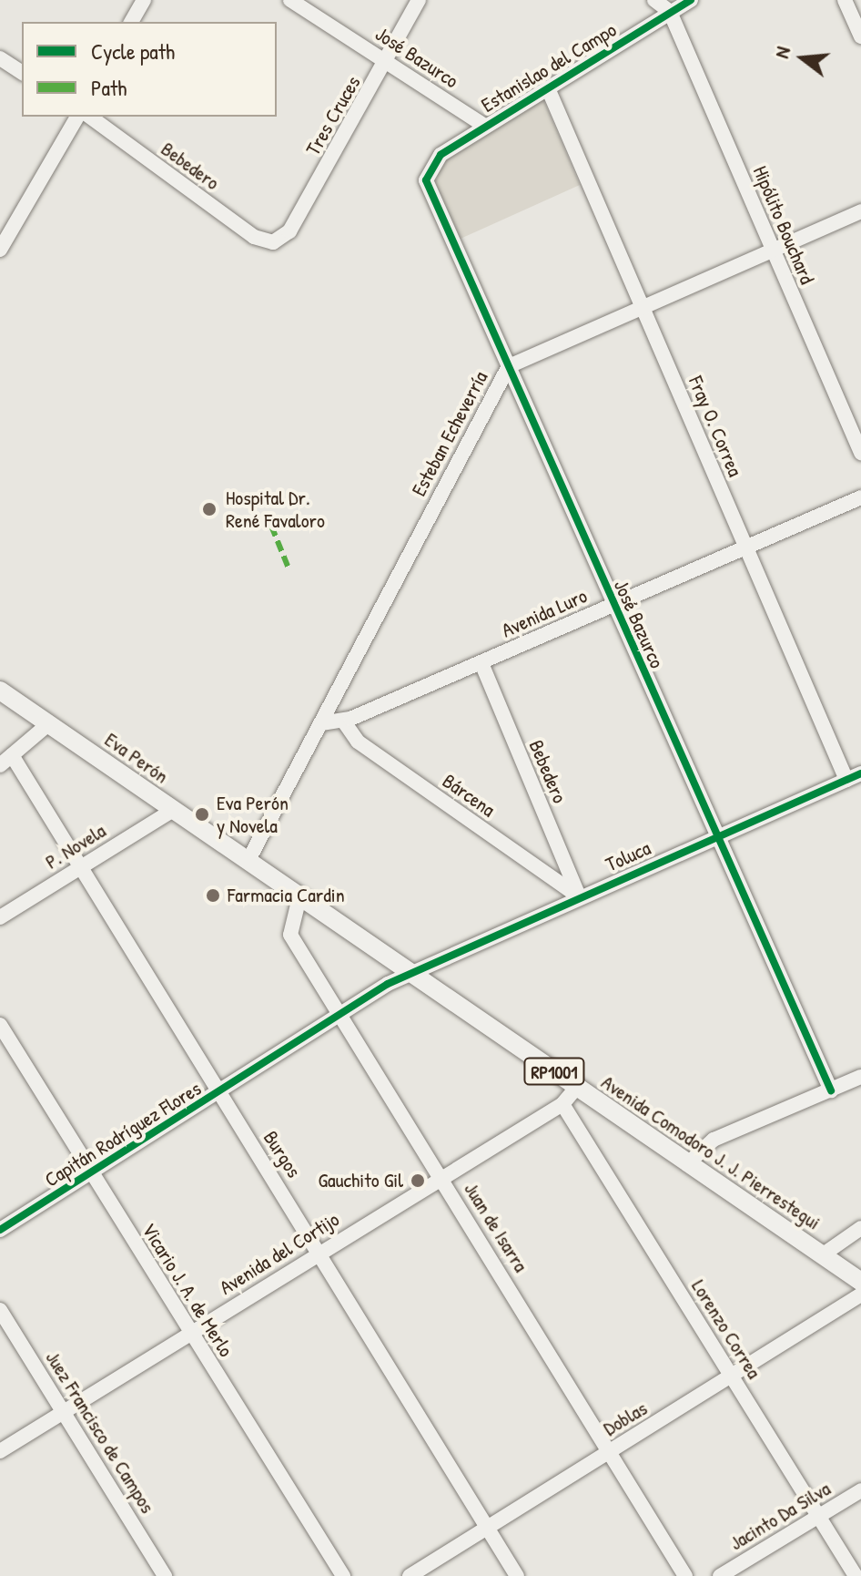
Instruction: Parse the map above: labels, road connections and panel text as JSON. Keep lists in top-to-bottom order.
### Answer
{
  "streets": {
    "main road": ["Eva Perón", "RP1001", "Avenida Comodoro J. J. Pierrestegui"],
    "street": [
      "José Bazurco",
      "Estanislao del Campo",
      "Tres Cruces",
      "Bebedero",
      "Hipólito Bouchard",
      "Fray O. Correa",
      "Esteban Echeverría",
      "Avenida Luro",
      "Bárcena",
      "P. Novela",
      "Toluca",
      "Capitán Rodríguez Flores",
      "Burgos",
      "Juan de Isarra",
      "Avenida del Cortijo",
      "Vicario J. A. de Merlo",
      "Lorenzo Correa",
      "Doblas",
      "Juez Francisco de Campos",
      "Jacinto Da Silva"
    ]
  },
  "crossings": [
    ["José Bazurco", "Estanislao del Campo"],
    ["José Bazurco", "Tres Cruces"],
    ["José Bazurco", "Esteban Echeverría"],
    ["José Bazurco", "Avenida Luro"],
    ["José Bazurco", "Toluca"],
    ["Estanislao del Campo", "Hipólito Bouchard"],
    ["Estanislao del Campo", "Fray O. Correa"],
    ["Tres Cruces", "Bebedero"],
    ["Bebedero", "Avenida Luro"],
    ["Bebedero", "Bárcena"],
    ["Bebedero", "Toluca"],
    ["Hipólito Bouchard", "Esteban Echeverría"],
    ["Fray O. Correa", "Esteban Echeverría"],
    ["Fray O. Correa", "Avenida Luro"],
    ["Fray O. Correa", "Toluca"],
    ["Esteban Echeverría", "Avenida Luro"],
    ["Esteban Echeverría", "Eva Perón"],
    ["Esteban Echeverría", "Avenida Comodoro J. J. Pierrestegui"],
    ["Avenida Luro", "Bárcena"],
    ["Eva Perón", "P. Novela"],
    ["Eva Perón", "Avenida Comodoro J. J. Pierrestegui"],
    ["Bárcena", "Toluca"],
    ["P. Novela", "Burgos"],
    ["Toluca", "Capitán Rodríguez Flores"],
    ["Toluca", "Avenida Comodoro J. J. Pierrestegui"],
    ["Capitán Rodríguez Flores", "Avenida Comodoro J. J. Pierrestegui"],
    ["Capitán Rodríguez Flores", "Burgos"],
    ["Capitán Rodríguez Flores", "Juan de Isarra"],
    ["Capitán Rodríguez Flores", "Vicario J. A. de Merlo"],
    ["Avenida Comodoro J. J. Pierrestegui", "Juan de Isarra"],
    ["Avenida Comodoro J. J. Pierrestegui", "Avenida del Cortijo"],
    ["Burgos", "Avenida del Cortijo"],
    ["Burgos", "Doblas"],
    ["Juan de Isarra", "Avenida del Cortijo"],
    ["Juan de Isarra", "Doblas"],
    ["Avenida del Cortijo", "Vicario J. A. de Merlo"],
    ["Avenida del Cortijo", "Lorenzo Correa"],
    ["Avenida del Cortijo", "Juez Francisco de Campos"],
    ["Lorenzo Correa", "Doblas"],
    ["Lorenzo Correa", "Jacinto Da Silva"]
  ],
  "places": [
    "Hospital Dr. René Favaloro",
    "Eva Perón y Novela",
    "Farmacia Cardin",
    "Gauchito Gil"
  ],
  "legend": ["Cycle path", "Path"],
  "north": "left"
}
